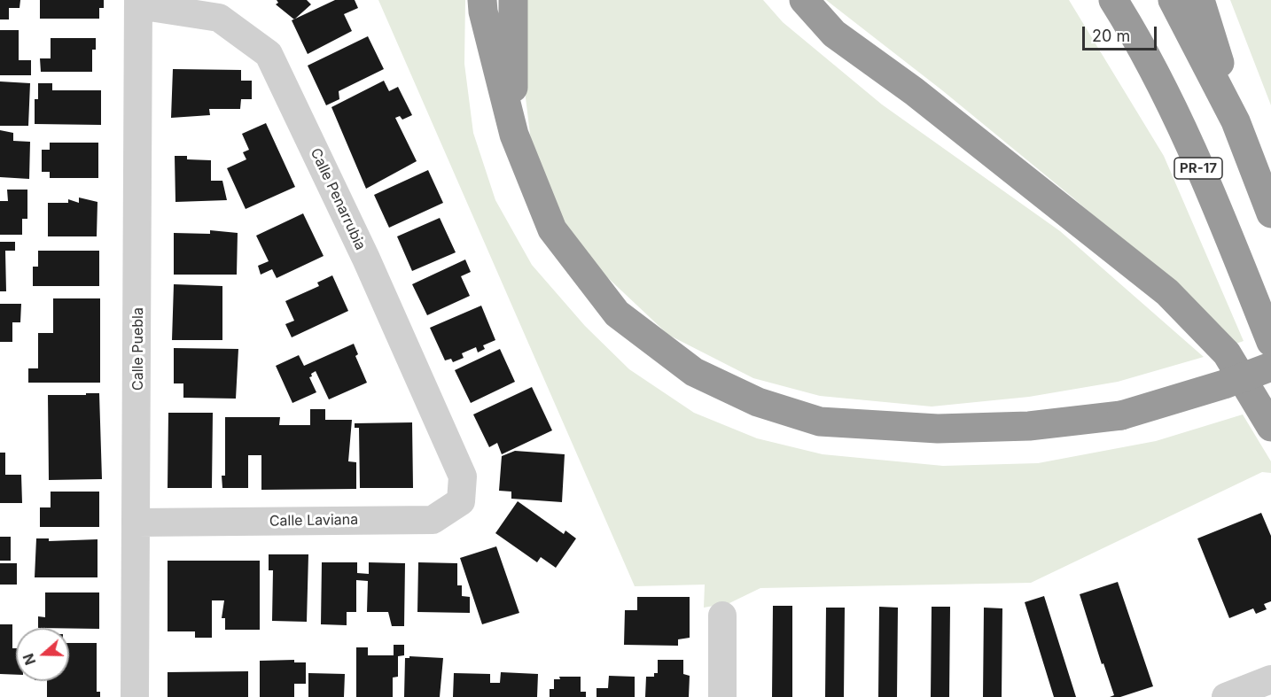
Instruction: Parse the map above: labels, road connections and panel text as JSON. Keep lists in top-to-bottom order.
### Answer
{
  "streets": {
    "highway": ["PR-17"],
    "street": ["Calle Penarrubia", "Calle Puebla", "Calle Laviana"]
  },
  "crossings": [
    ["Calle Penarrubia", "Calle Puebla"],
    ["Calle Penarrubia", "Calle Laviana"],
    ["Calle Puebla", "Calle Laviana"]
  ],
  "scale_bar": "20 m",
  "north": "left"
}
